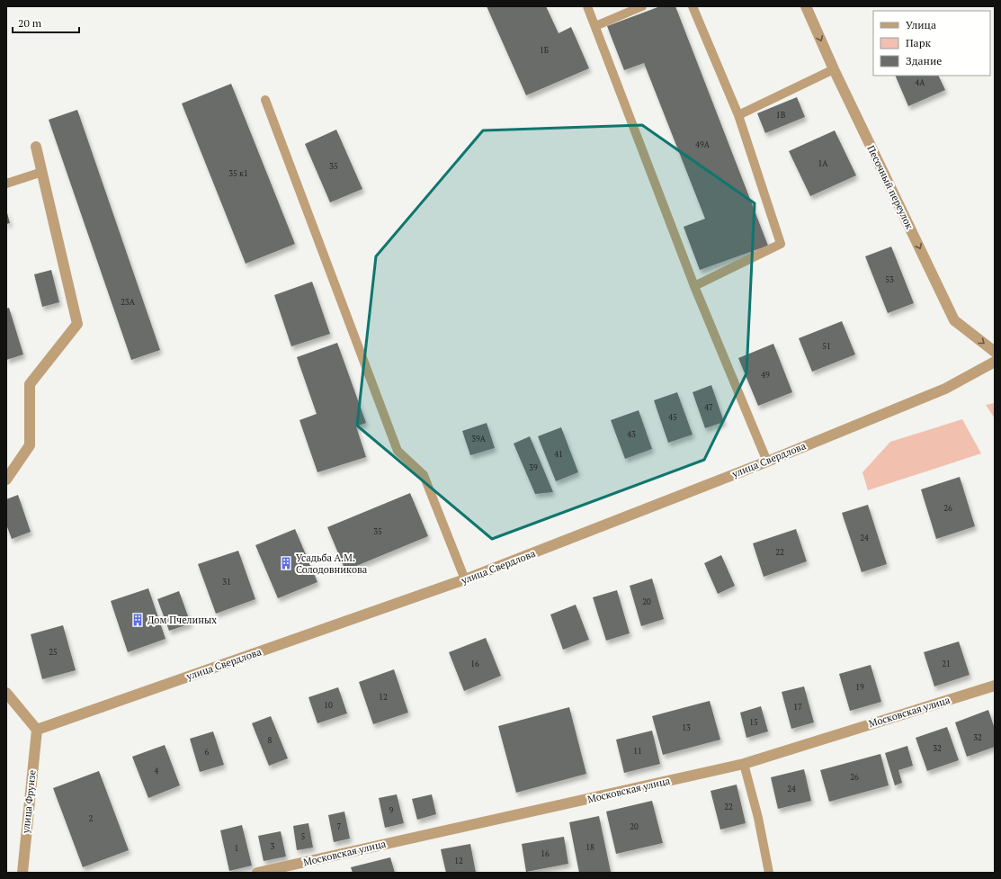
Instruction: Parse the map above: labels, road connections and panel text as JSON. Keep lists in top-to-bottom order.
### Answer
{
  "streets": {
    "street": [
      "Песочный переулок",
      "улица Свердлова",
      "Московская улица",
      "улица Фрунзе"
    ]
  },
  "crossings": [
    ["улица Свердлова", "улица Фрунзе"]
  ],
  "one_way": ["Песочный переулок"],
  "places": {
    "building": ["Усадьба А.М. Солодовникова", "Дом Пчелиных"]
  },
  "house_numbers": [
    "1Б",
    "4А",
    "1В",
    "49А",
    "1А",
    "35",
    "35 к1",
    "53",
    "23А",
    "51",
    "49",
    "47",
    "45",
    "43",
    "39А",
    "41",
    "39",
    "26",
    "35",
    "24",
    "22",
    "31",
    "20",
    "25",
    "16",
    "21",
    "19",
    "12",
    "10",
    "17",
    "15",
    "13",
    "32",
    "8",
    "32",
    "11",
    "6",
    "4",
    "26",
    "24",
    "22",
    "9",
    "2",
    "7",
    "20",
    "5",
    "3",
    "18",
    "1",
    "16",
    "12"
  ],
  "legend": ["Улица", "Парк", "Здание"],
  "scale_bar": "20 m"
}
